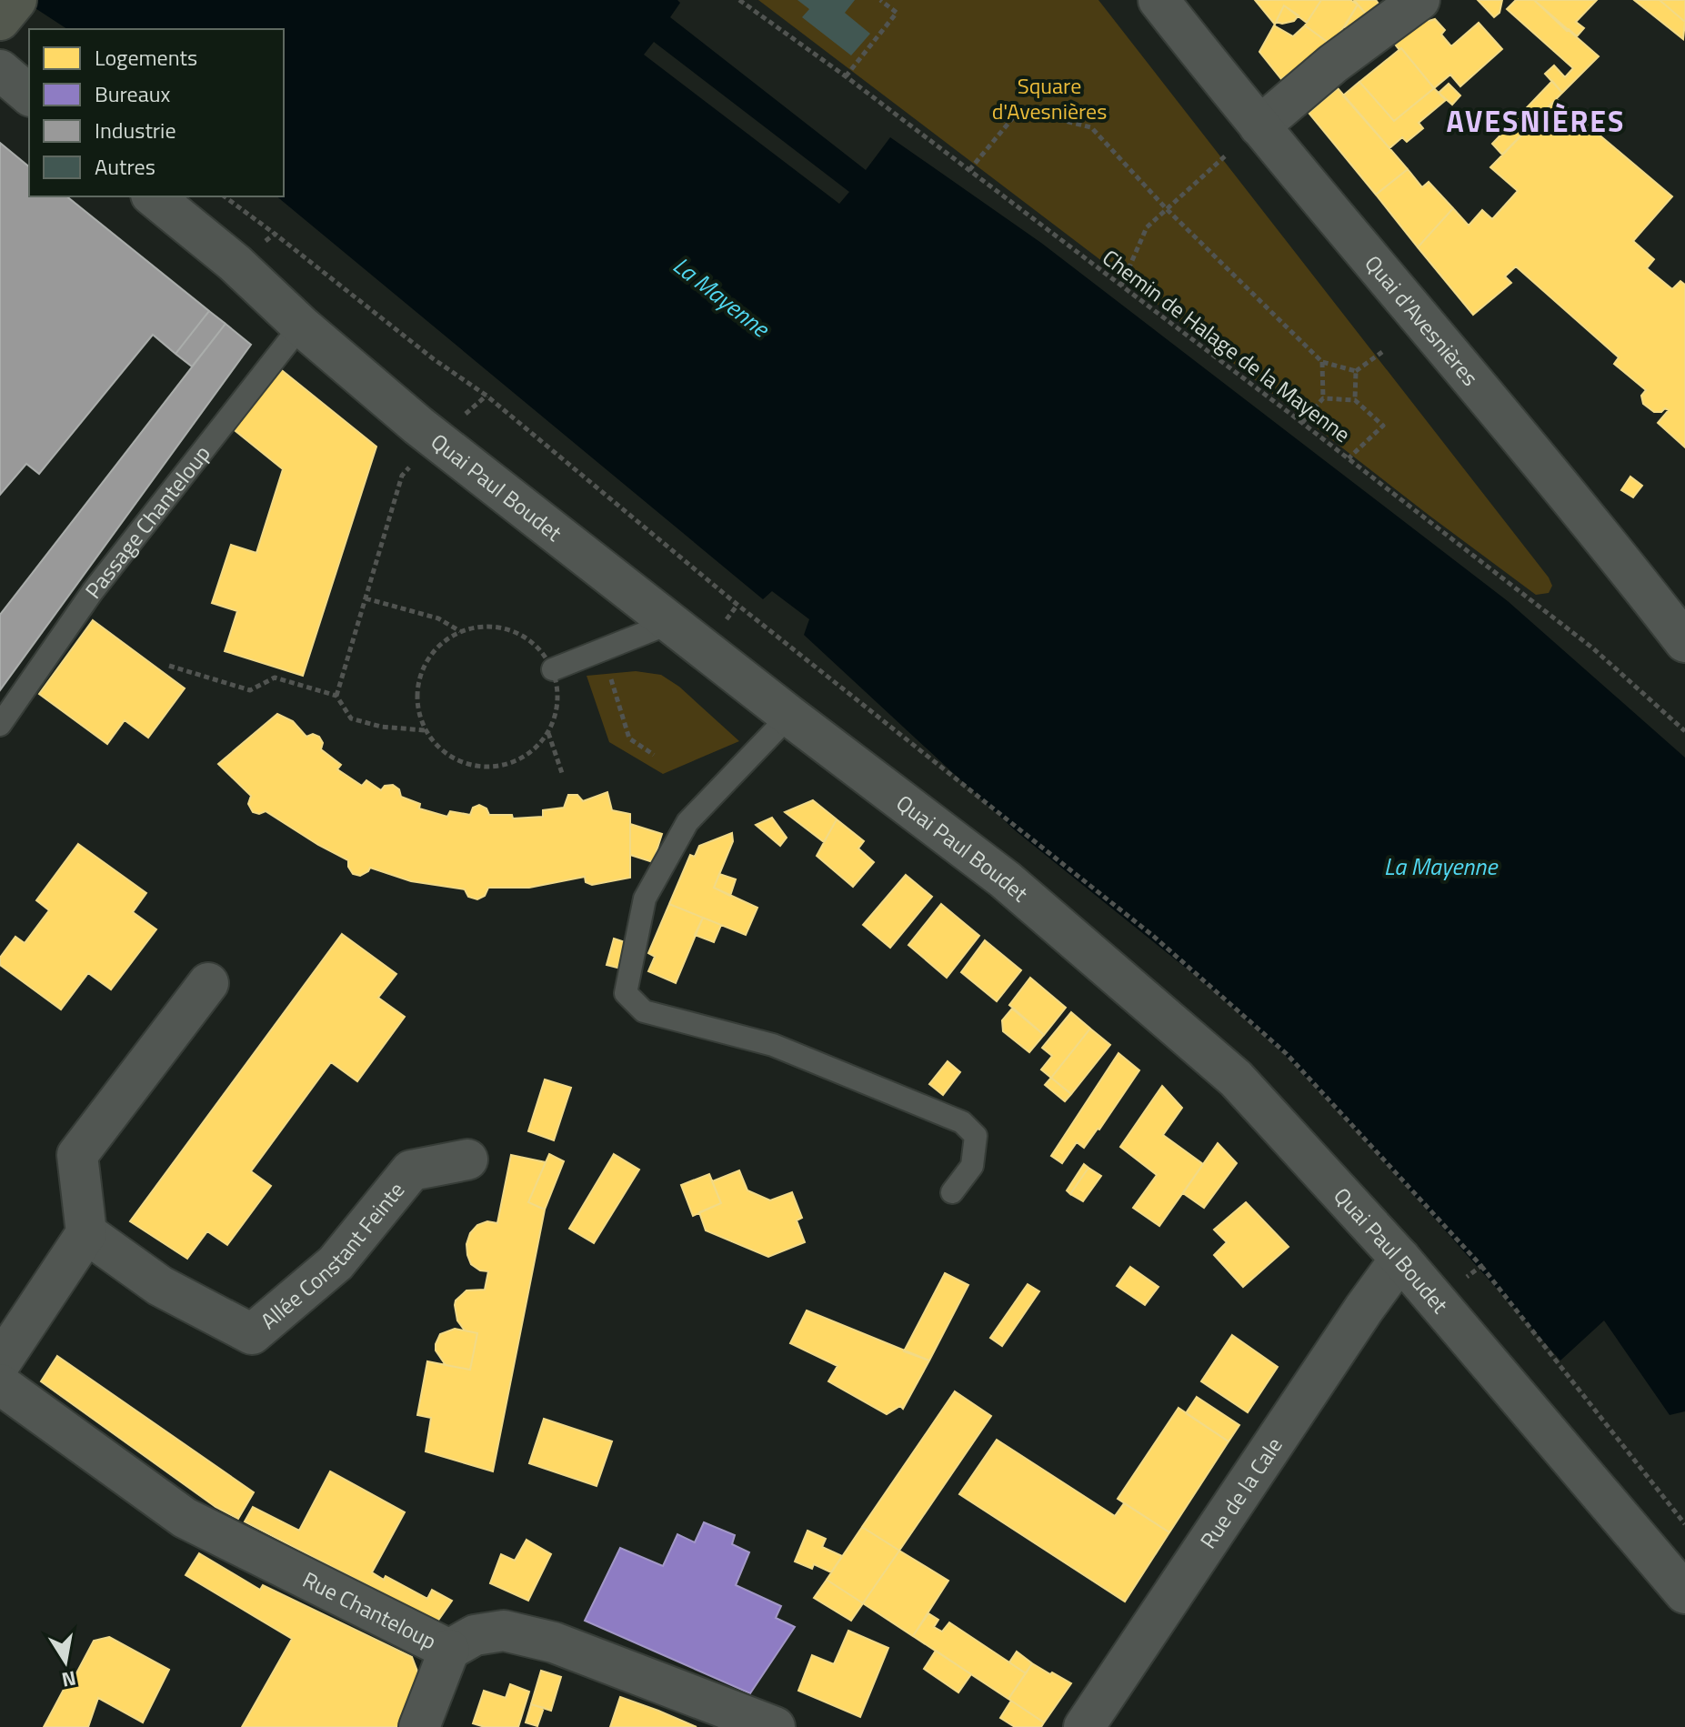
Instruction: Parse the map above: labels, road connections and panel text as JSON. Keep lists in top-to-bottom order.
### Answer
{
  "streets": {
    "street": [
      "Quai d'Avesnières",
      "Quai Paul Boudet",
      "Allée Constant Feinte",
      "Rue de la Cale",
      "Rue Chanteloup"
    ],
    "lane": ["Passage Chanteloup"],
    "path": ["Chemin de Halage de la Mayenne"]
  },
  "crossings": [
    ["Quai Paul Boudet", "Passage Chanteloup"],
    ["Quai Paul Boudet", "Rue de la Cale"]
  ],
  "districts": ["AVESNIÈRES"],
  "water": ["La Mayenne"],
  "parks": ["Square d'Avesnières"],
  "legend": [
    "Logements",
    "Bureaux",
    "Industrie",
    "Autres"
  ],
  "north": "bottom"
}
